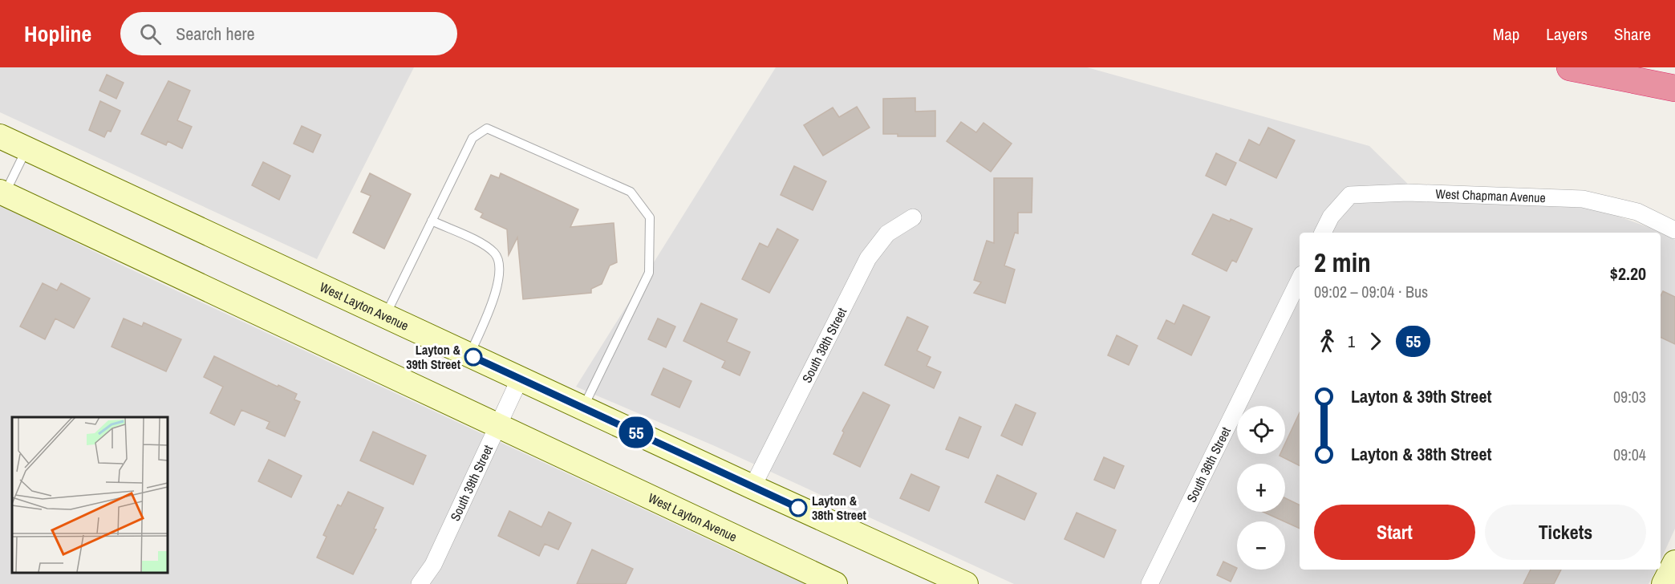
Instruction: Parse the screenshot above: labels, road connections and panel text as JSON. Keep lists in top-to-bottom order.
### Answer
{
  "streets": {
    "main road": ["West Layton Avenue"],
    "street": [
      "West Chapman Avenue",
      "South 38th Street",
      "South 36th Street",
      "South 39th Street"
    ]
  },
  "crossings": [
    ["West Layton Avenue", "South 38th Street"],
    ["West Layton Avenue", "South 39th Street"]
  ],
  "places": ["Layton & 39th Street", "Layton & 38th Street"],
  "lines": ["bus line 55"],
  "page": {
    "header": "Hopline",
    "search": "Search here",
    "nav": ["Map", "Layers", "Share"],
    "on_map": "55",
    "heading": ["2 min", "09:02 – 09:04 · Bus", "$2.20"],
    "legs": ["1", "55"],
    "list": [
      {
        "name": "Layton & 39th Street",
        "value": "09:03"
      },
      {
        "name": "Layton & 38th Street",
        "value": "09:04"
      }
    ],
    "map_buttons": ["+", "−"],
    "buttons": ["Start", "Tickets"]
  }
}
